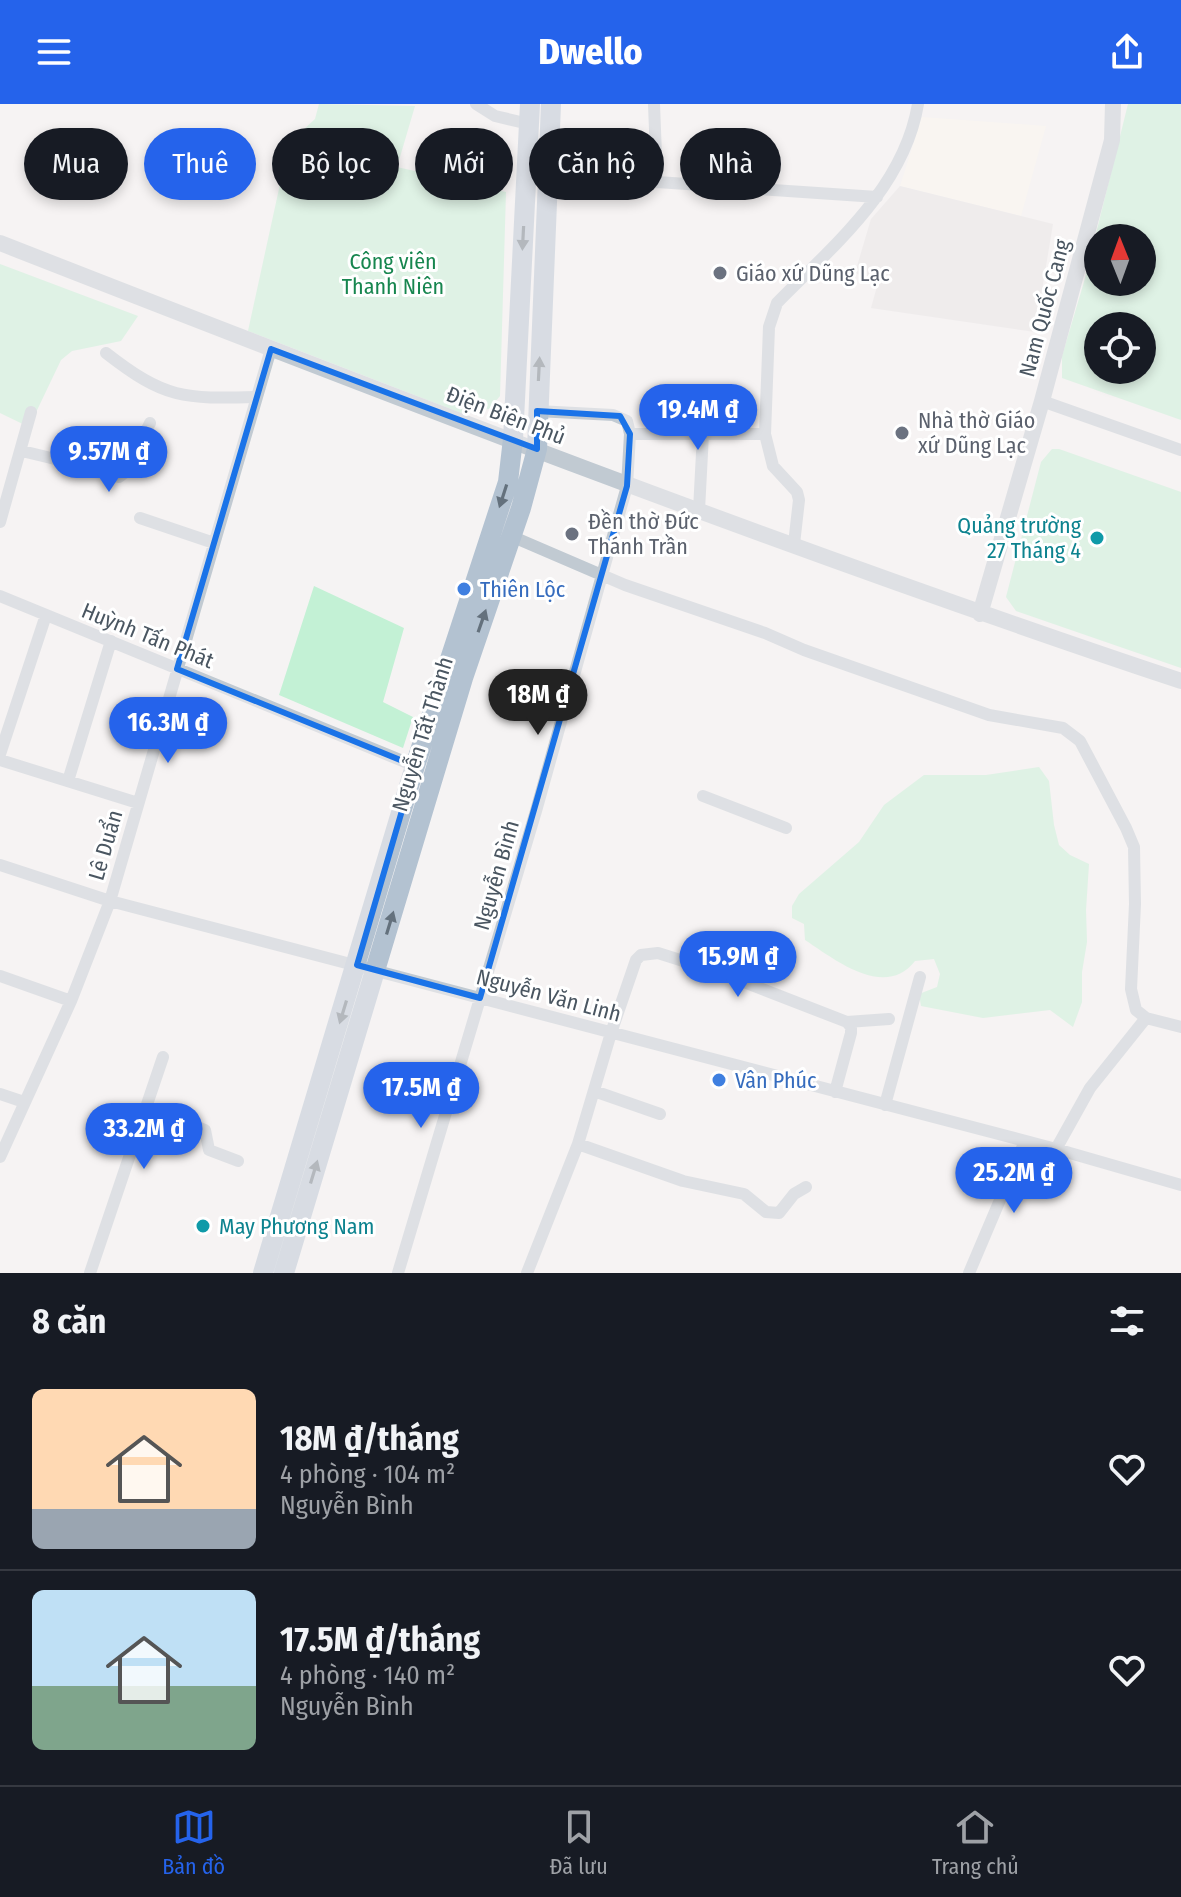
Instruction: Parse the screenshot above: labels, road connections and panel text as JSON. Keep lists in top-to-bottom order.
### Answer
{
  "streets": {
    "main road": ["Nguyễn Tất Thành"],
    "street": [
      "Nam Quốc Cang",
      "Điện Biên Phủ",
      "Huỳnh Tấn Phát",
      "Lê Duẩn",
      "Nguyễn Bình",
      "Nguyễn Văn Linh"
    ]
  },
  "crossings": [
    ["Nam Quốc Cang", "Điện Biên Phủ"],
    ["Điện Biên Phủ", "Nguyễn Tất Thành"],
    ["Điện Biên Phủ", "Lê Duẩn"],
    ["Điện Biên Phủ", "Nguyễn Bình"],
    ["Huỳnh Tấn Phát", "Nguyễn Tất Thành"],
    ["Huỳnh Tấn Phát", "Lê Duẩn"],
    ["Nguyễn Tất Thành", "Nguyễn Văn Linh"],
    ["Lê Duẩn", "Nguyễn Văn Linh"],
    ["Nguyễn Bình", "Nguyễn Văn Linh"]
  ],
  "parks": ["Công viên Thanh Niên"],
  "places": [
    "Giáo xứ Dũng Lạc",
    "Nhà thờ Giáo xứ Dũng Lạc",
    "Đền thờ Đức Thánh Trần",
    "Quảng trường 27 Tháng 4",
    "Thiên Lộc",
    "Vân Phúc",
    "May Phương Nam"
  ],
  "north": "top",
  "page": {
    "header": "Dwello",
    "chip": [
      "Mua",
      "Thuê",
      "Bộ lọc",
      "Mới",
      "Căn hộ",
      "Nhà"
    ],
    "price": [
      "19.4M ₫",
      "9.57M ₫",
      "18M ₫",
      "16.3M ₫",
      "15.9M ₫",
      "17.5M ₫",
      "33.2M ₫",
      "25.2M ₫"
    ],
    "heading": "8 căn",
    "list": [
      {
        "name": "18M ₫/tháng",
        "note": "4 phòng · 104 m² · Nguyễn Bình"
      },
      {
        "name": "17.5M ₫/tháng",
        "note": "4 phòng · 140 m² · Nguyễn Bình"
      }
    ],
    "tabs": ["Bản đồ", "Đã lưu", "Trang chủ"]
  }
}
